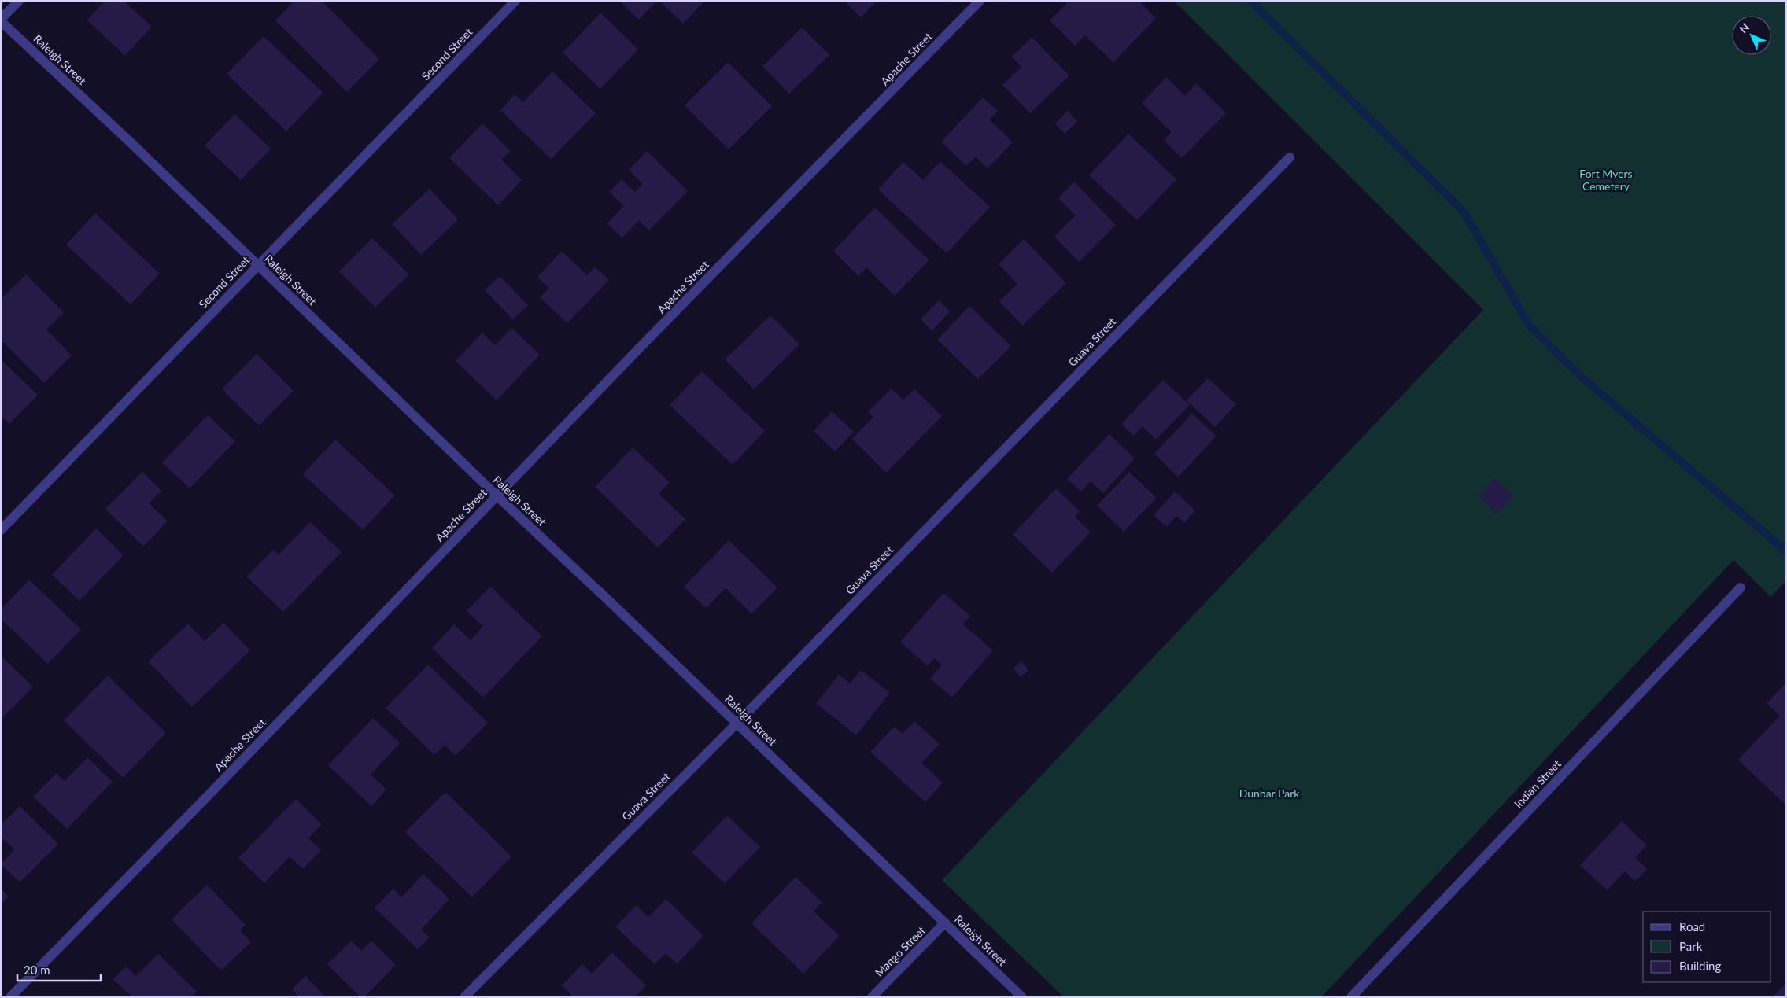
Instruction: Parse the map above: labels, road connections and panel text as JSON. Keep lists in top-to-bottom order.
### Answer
{
  "streets": {
    "street": [
      "Second Street",
      "Apache Street",
      "Raleigh Street",
      "Guava Street",
      "Indian Street",
      "Mango Street"
    ]
  },
  "crossings": [
    ["Second Street", "Raleigh Street"],
    ["Apache Street", "Raleigh Street"],
    ["Raleigh Street", "Guava Street"],
    ["Raleigh Street", "Mango Street"]
  ],
  "parks": ["Fort Myers Cemetery", "Dunbar Park"],
  "legend": ["Road", "Park", "Building"],
  "scale_bar": "20 m",
  "north": "top left"
}
